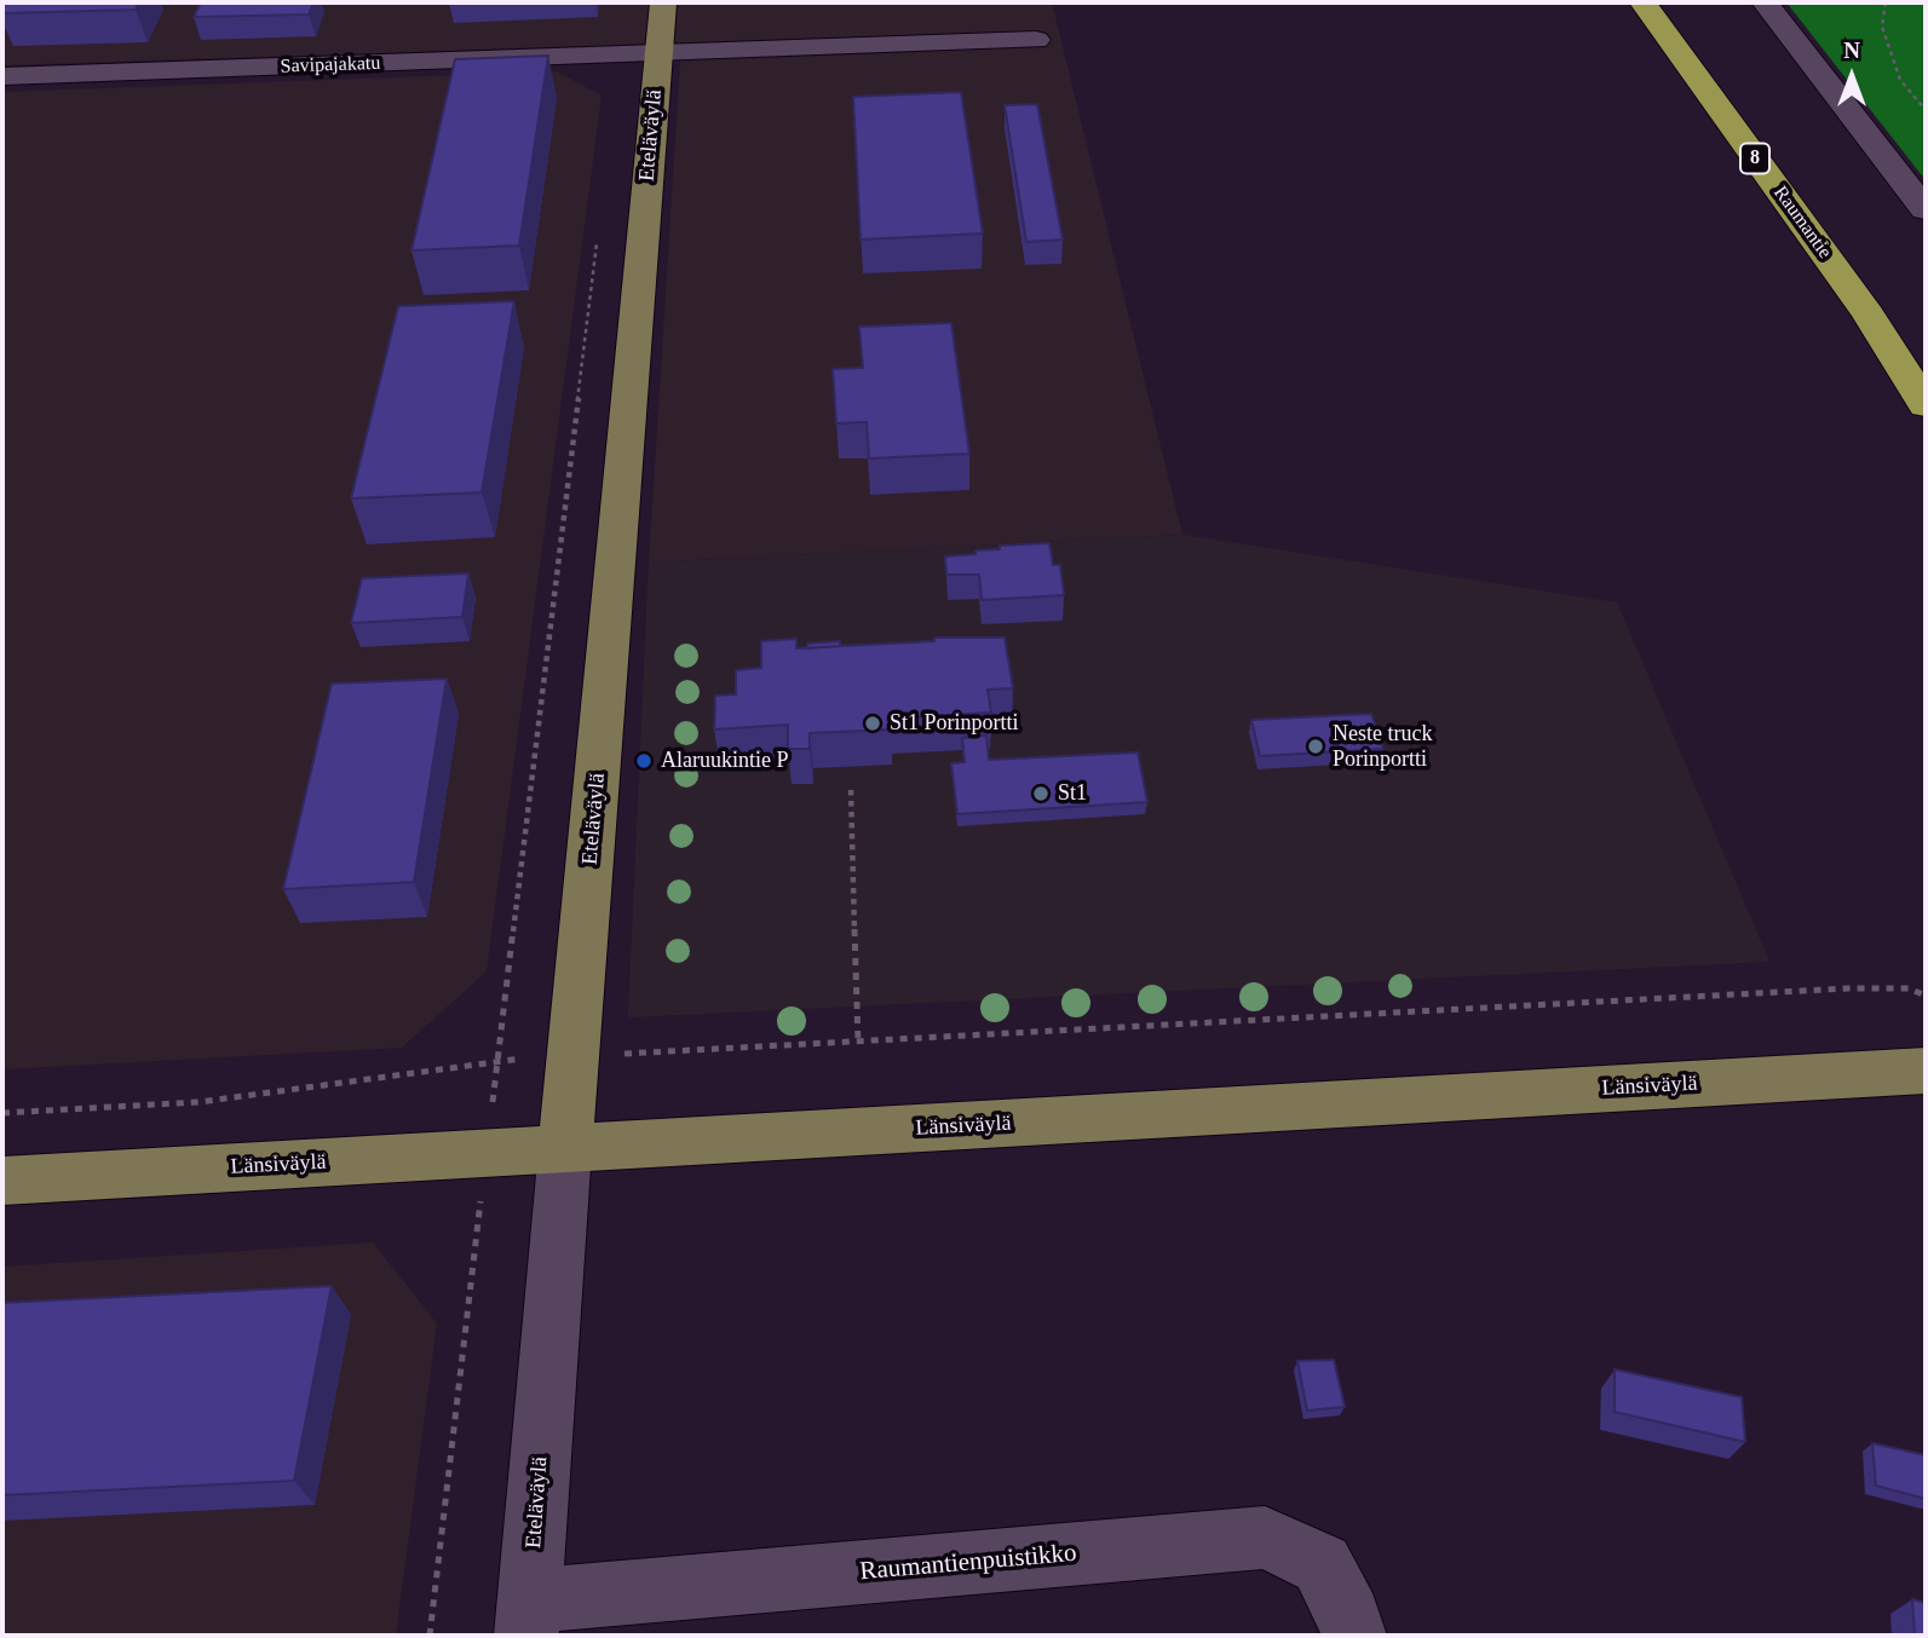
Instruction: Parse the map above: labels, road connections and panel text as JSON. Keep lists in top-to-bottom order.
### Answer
{
  "streets": {
    "highway": ["8", "Raumantie"],
    "main road": ["Eteläväylä", "Länsiväylä"],
    "street": ["Savipajakatu", "Raumantienpuistikko"]
  },
  "crossings": [
    ["Savipajakatu", "Eteläväylä"],
    ["Eteläväylä", "Länsiväylä"],
    ["Eteläväylä", "Raumantienpuistikko"]
  ],
  "places": [
    "St1 Porinportti",
    "Neste truck Porinportti",
    "Alaruukintie P",
    "St1"
  ],
  "north": "top"
}
